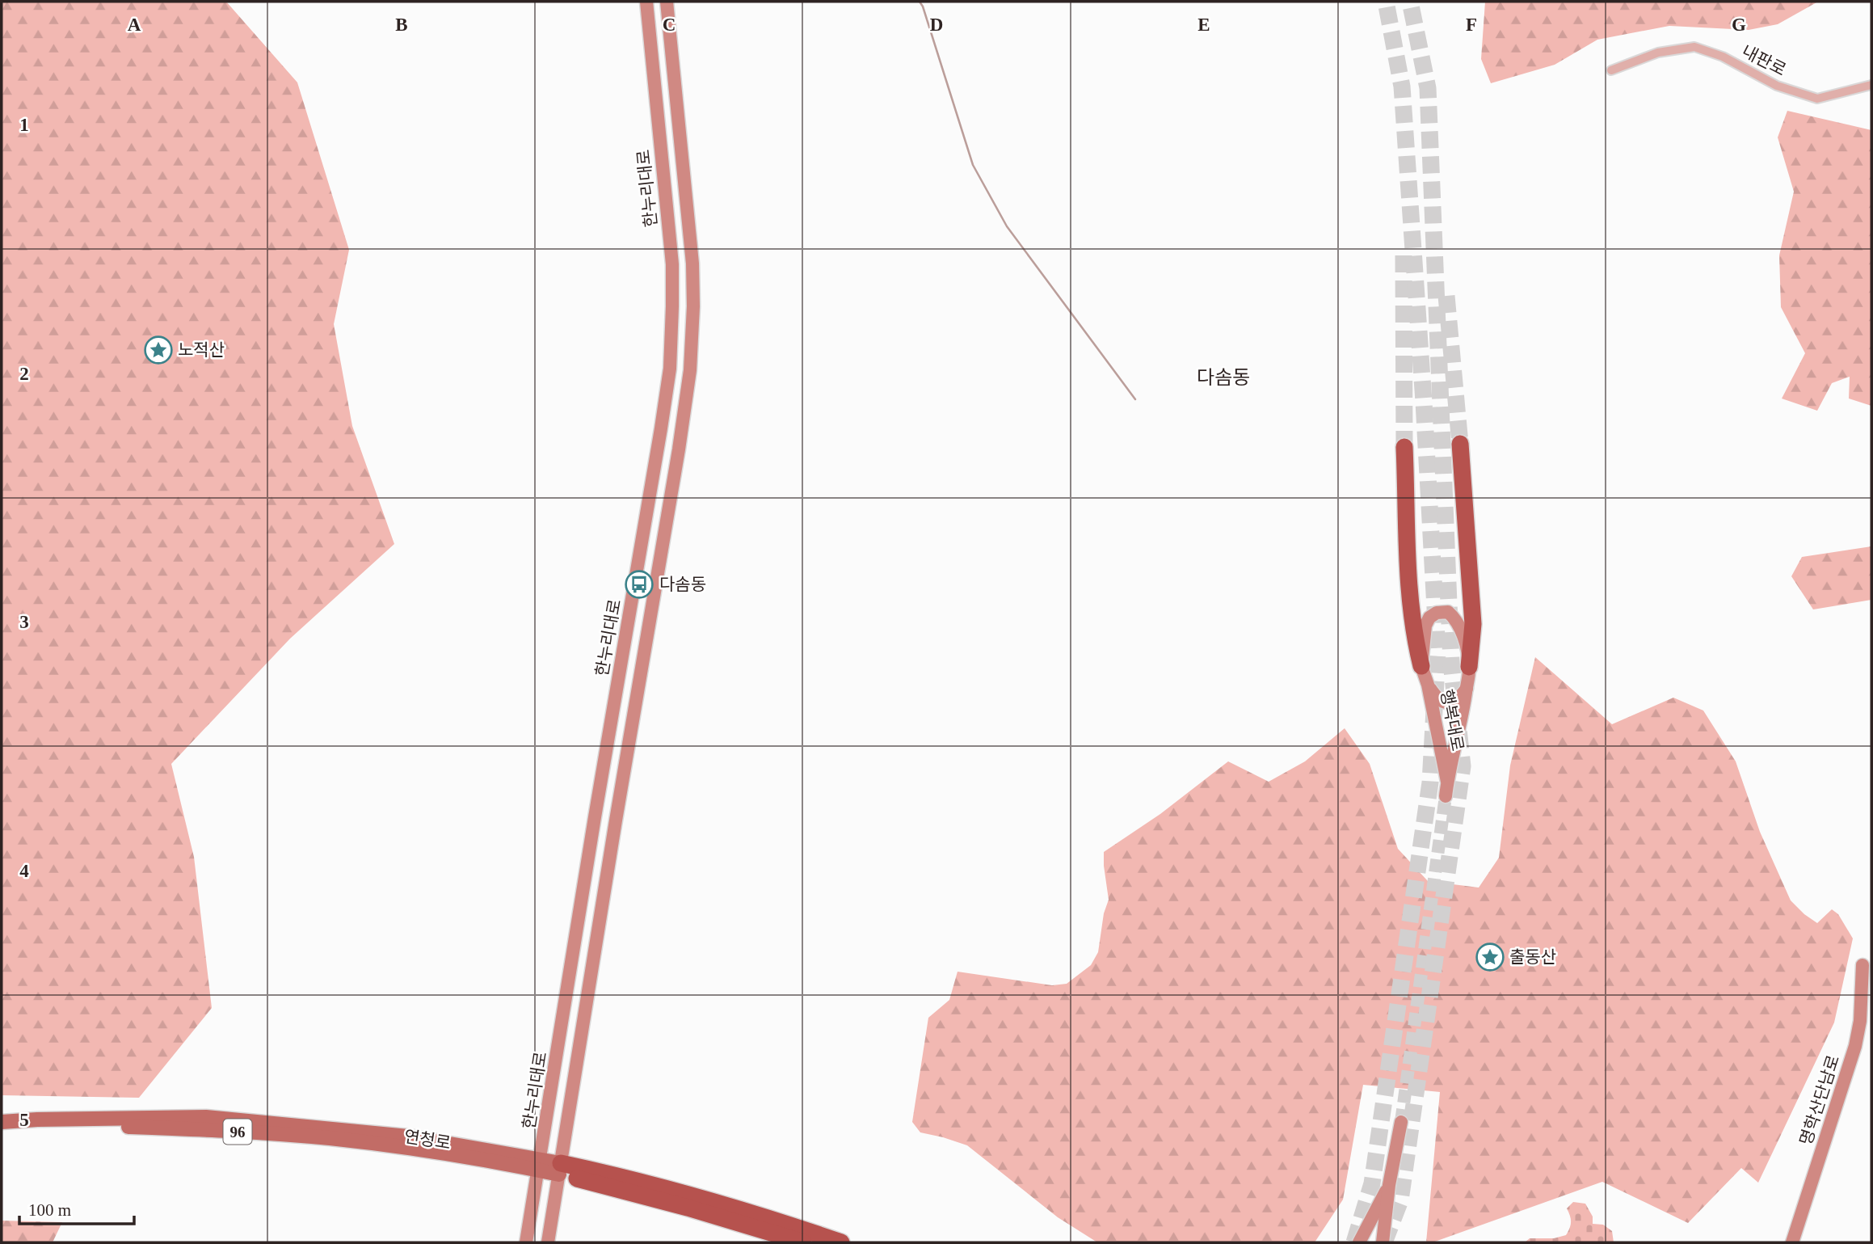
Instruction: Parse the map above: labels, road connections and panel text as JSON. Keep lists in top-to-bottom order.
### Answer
{
  "streets": {
    "highway": ["연청로"],
    "main road": ["96"],
    "street": [
      "내판로",
      "한누리대로",
      "행복대로",
      "명학산단남로"
    ]
  },
  "crossings": [
    ["한누리대로", "연청로"]
  ],
  "districts": ["다솜동"],
  "places": {
    "place": ["노적산", "출동산"],
    "bus stop": ["다솜동"]
  },
  "scale_bar": "100 m",
  "grid": {
    "columns": [
      "A",
      "B",
      "C",
      "D",
      "E",
      "F",
      "G"
    ],
    "rows": [
      "1",
      "2",
      "3",
      "4",
      "5"
    ]
  }
}
